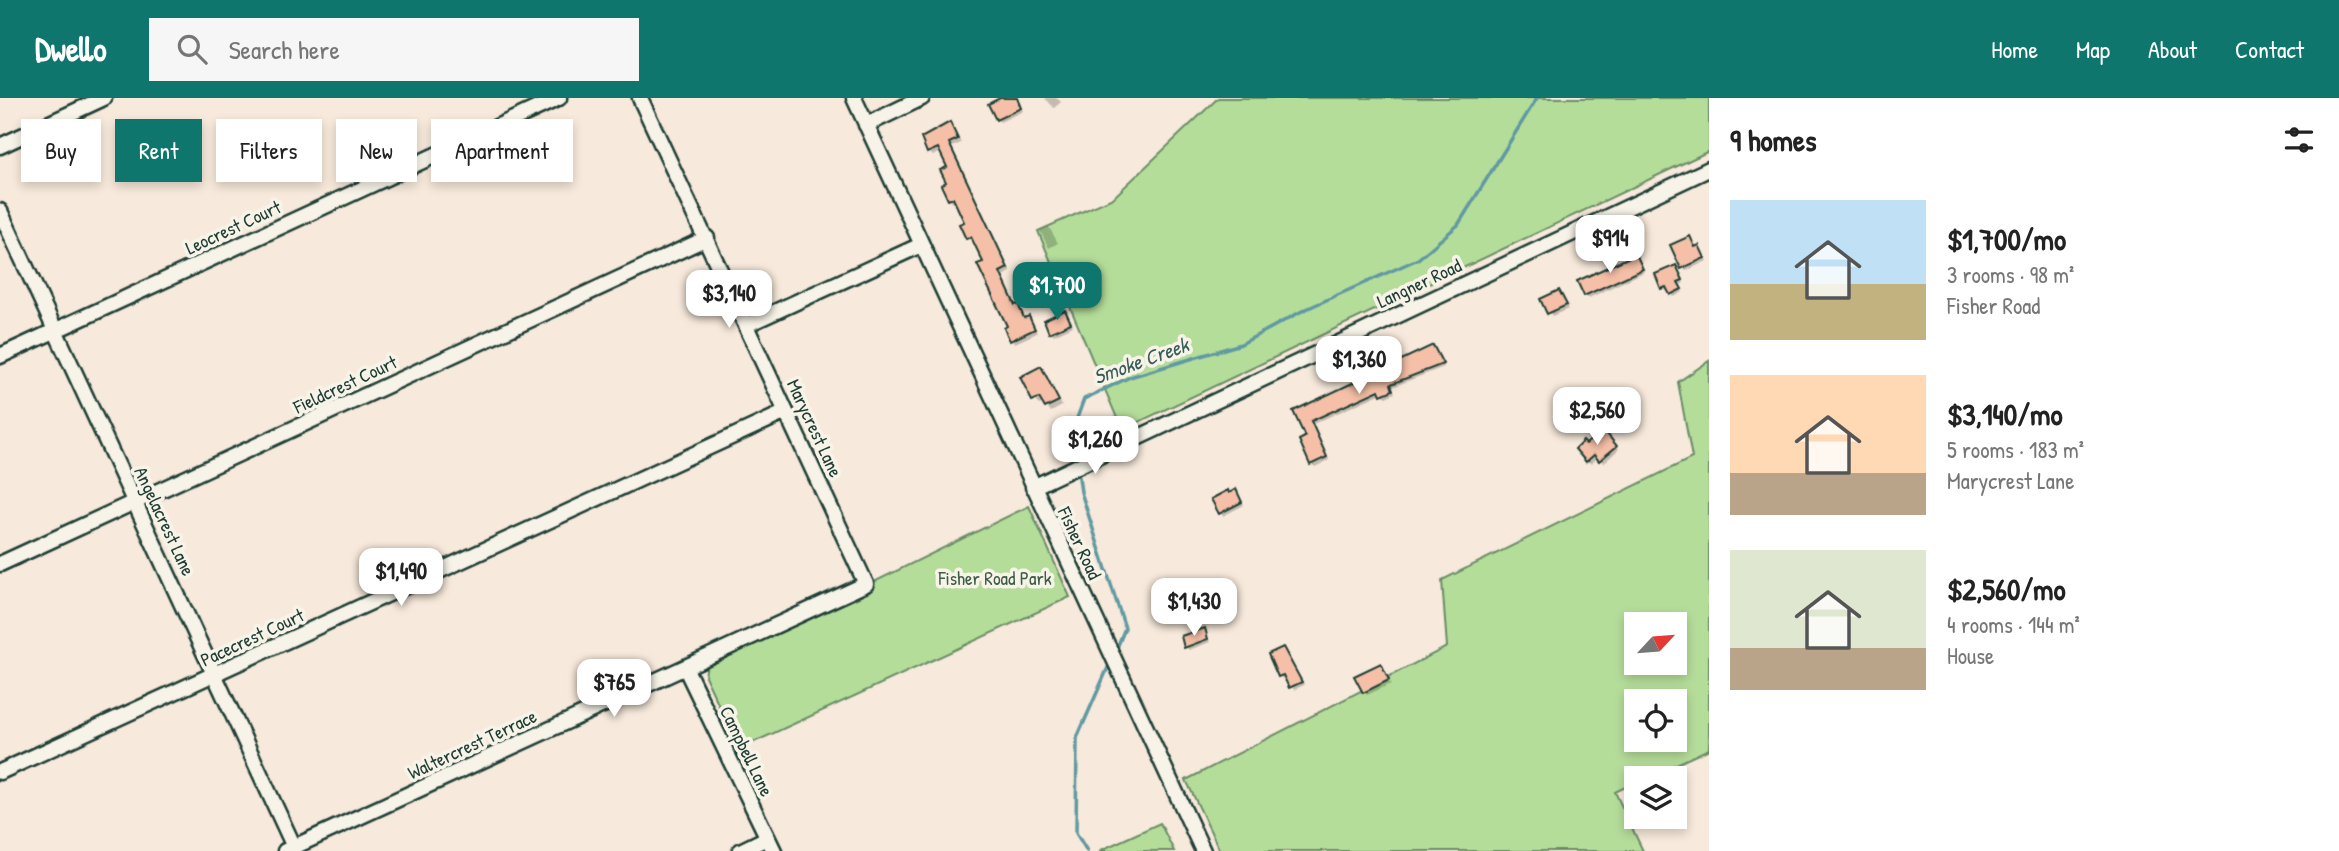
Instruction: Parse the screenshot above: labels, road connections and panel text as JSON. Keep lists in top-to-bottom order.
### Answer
{
  "streets": {
    "street": [
      "Leocrest Court",
      "Langner Road",
      "Fieldcrest Court",
      "Marycrest Lane",
      "Angelacrest Lane",
      "Fisher Road",
      "Pacecrest Court",
      "Waltercrest Terrace",
      "Campbell Lane"
    ]
  },
  "crossings": [
    ["Leocrest Court", "Angelacrest Lane"],
    ["Langner Road", "Fisher Road"],
    ["Fieldcrest Court", "Marycrest Lane"],
    ["Fieldcrest Court", "Angelacrest Lane"],
    ["Marycrest Lane", "Pacecrest Court"],
    ["Marycrest Lane", "Waltercrest Terrace"],
    ["Angelacrest Lane", "Pacecrest Court"],
    ["Angelacrest Lane", "Waltercrest Terrace"],
    ["Waltercrest Terrace", "Campbell Lane"]
  ],
  "water": ["Smoke Creek"],
  "parks": ["Fisher Road Park"],
  "north": "top right",
  "page": {
    "header": "Dwello",
    "search": "Search here",
    "nav": [
      "Home",
      "Map",
      "About",
      "Contact"
    ],
    "heading": "9 homes",
    "chip": [
      "Buy",
      "Rent",
      "Filters",
      "New",
      "Apartment"
    ],
    "list": [
      {
        "name": "$1,700/mo",
        "note": "3 rooms · 98 m² · Fisher Road"
      },
      {
        "name": "$3,140/mo",
        "note": "5 rooms · 183 m² · Marycrest Lane"
      },
      {
        "name": "$2,560/mo",
        "note": "4 rooms · 144 m² · House"
      }
    ],
    "price": [
      "$914",
      "$1,700",
      "$3,140",
      "$1,360",
      "$2,560",
      "$1,260",
      "$1,490",
      "$1,430",
      "$765"
    ]
  }
}
